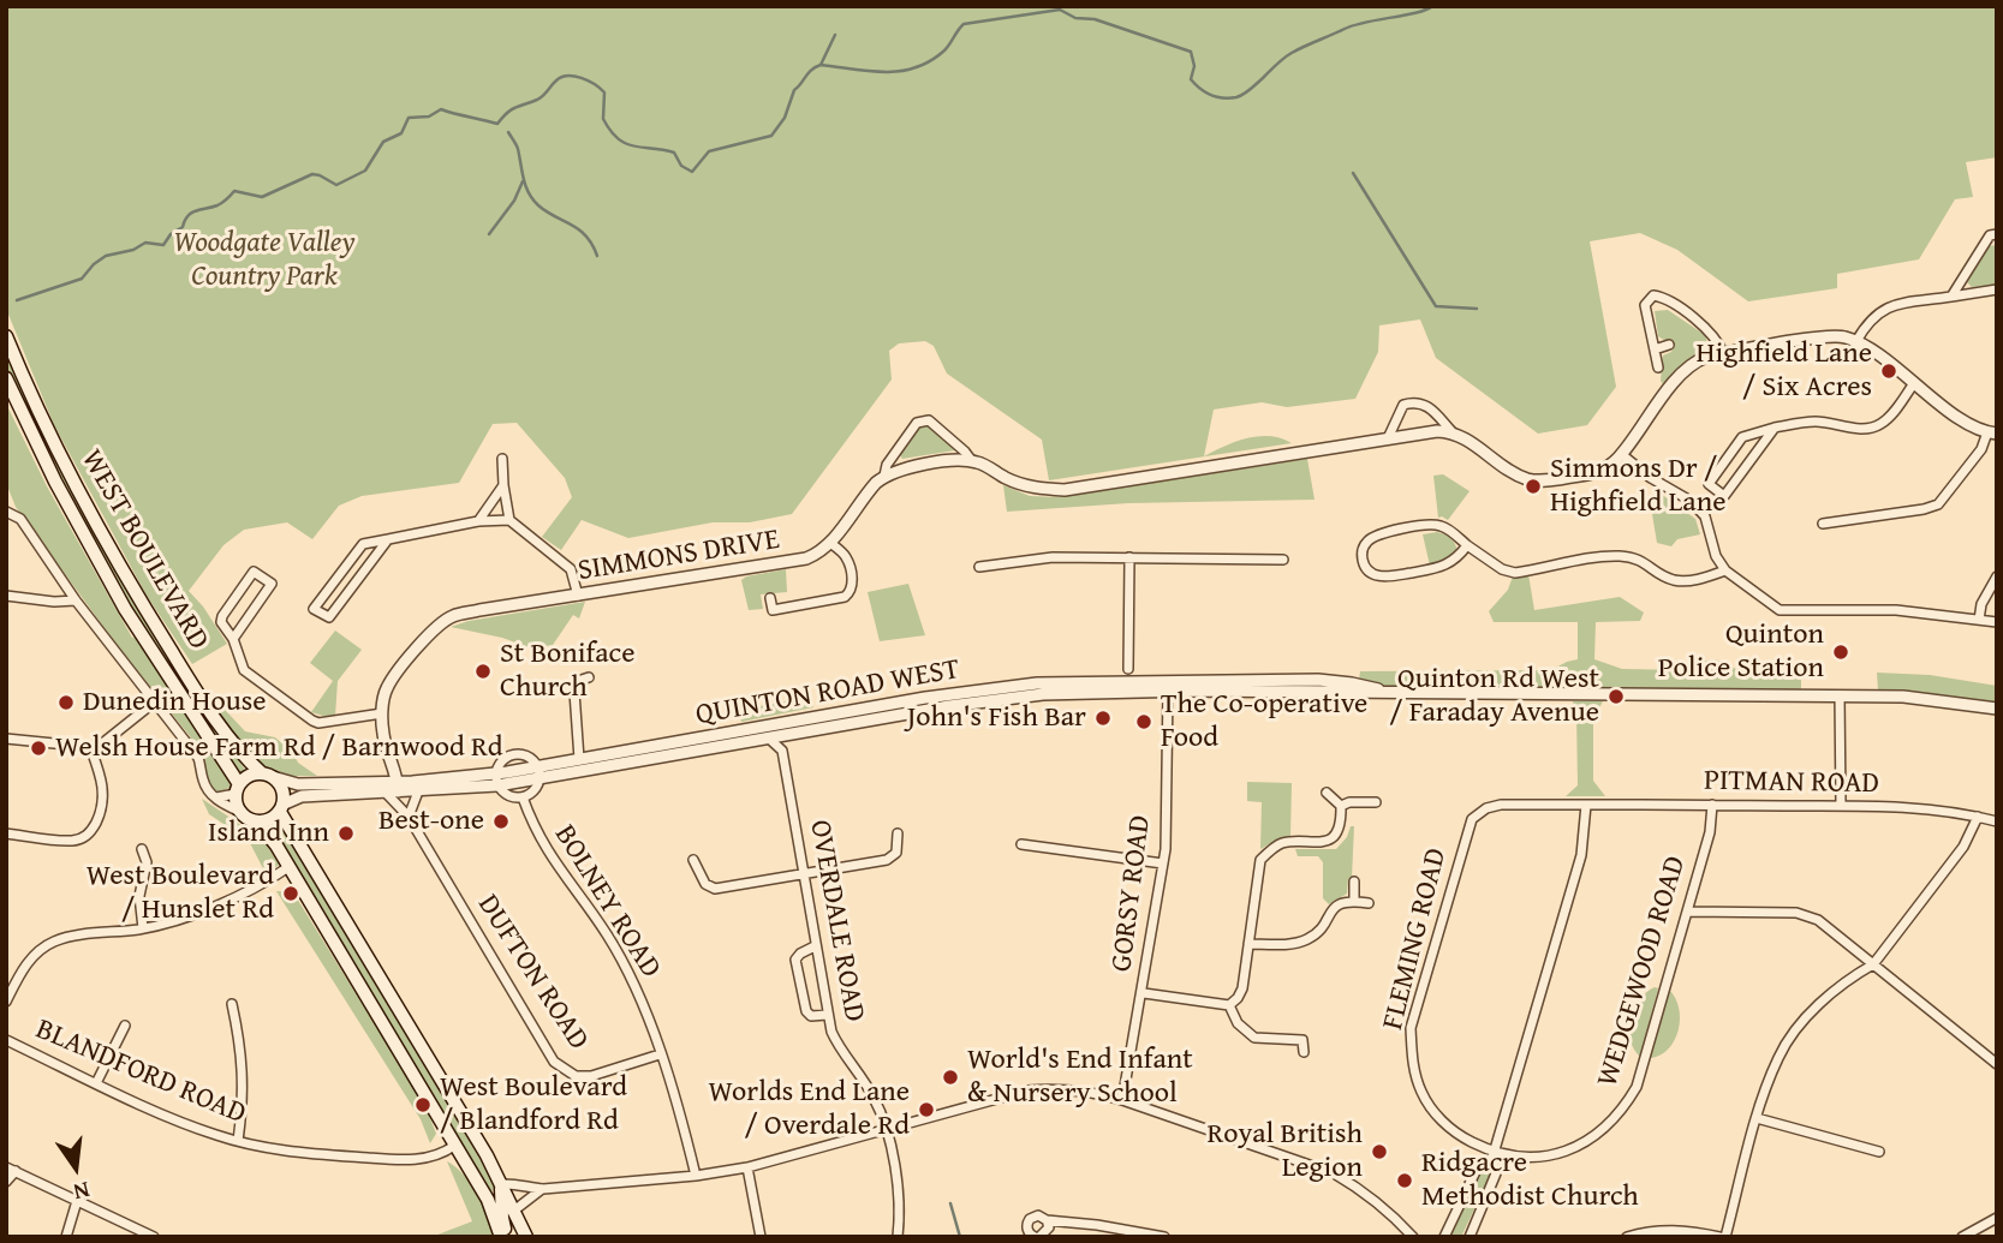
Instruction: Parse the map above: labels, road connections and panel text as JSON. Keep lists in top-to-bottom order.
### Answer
{
  "streets": {
    "main road": ["WEST BOULEVARD"],
    "street": [
      "SIMMONS DRIVE",
      "QUINTON ROAD WEST",
      "PITMAN ROAD",
      "GORSY ROAD",
      "BOLNEY ROAD",
      "OVERDALE ROAD",
      "FLEMING ROAD",
      "WEDGEWOOD ROAD",
      "DUFTON ROAD",
      "BLANDFORD ROAD"
    ]
  },
  "crossings": [
    ["WEST BOULEVARD", "QUINTON ROAD WEST"],
    ["QUINTON ROAD WEST", "GORSY ROAD"],
    ["QUINTON ROAD WEST", "DUFTON ROAD"],
    ["PITMAN ROAD", "FLEMING ROAD"],
    ["PITMAN ROAD", "WEDGEWOOD ROAD"],
    ["BOLNEY ROAD", "DUFTON ROAD"],
    ["FLEMING ROAD", "WEDGEWOOD ROAD"]
  ],
  "parks": ["Woodgate Valley Country Park"],
  "places": [
    "Highfield Lane / Six Acres",
    "Simmons Dr / Highfield Lane",
    "Quinton Police Station",
    "St Boniface Church",
    "Quinton Rd West / Faraday Avenue",
    "Dunedin House",
    "John's Fish Bar",
    "The Co-operative Food",
    "Welsh House Farm Rd / Barnwood Rd",
    "Best-one",
    "Island Inn",
    "West Boulevard / Hunslet Rd",
    "World's End Infant & Nursery School",
    "West Boulevard / Blandford Rd",
    "Worlds End Lane / Overdale Rd",
    "Royal British Legion",
    "Ridgacre Methodist Church"
  ],
  "north": "bottom"
}
